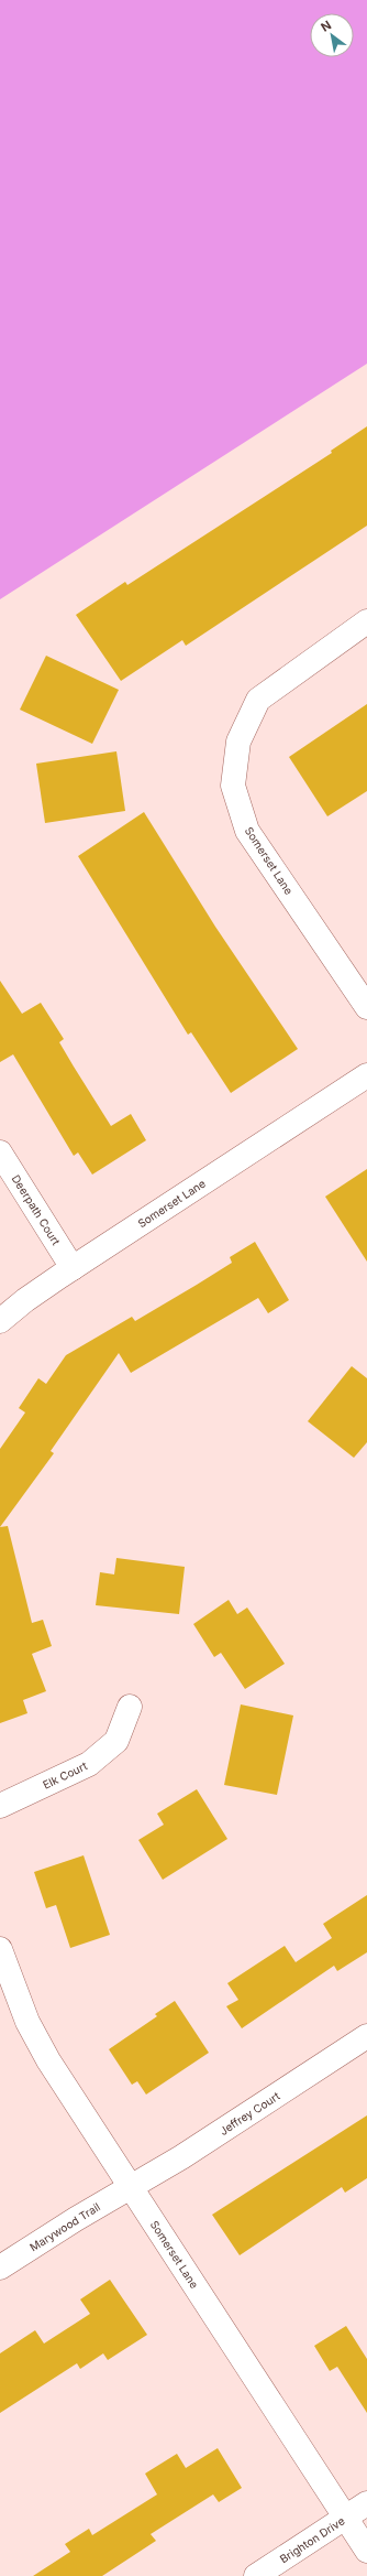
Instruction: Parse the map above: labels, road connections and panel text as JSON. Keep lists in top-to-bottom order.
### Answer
{
  "streets": {
    "street": [
      "Somerset Lane",
      "Deerpath Court",
      "Elk Court",
      "Jeffrey Court",
      "Marywood Trail",
      "Brighton Drive"
    ]
  },
  "crossings": [
    ["Somerset Lane", "Deerpath Court"],
    ["Somerset Lane", "Jeffrey Court"],
    ["Somerset Lane", "Marywood Trail"],
    ["Somerset Lane", "Brighton Drive"],
    ["Jeffrey Court", "Marywood Trail"]
  ],
  "north": "top left"
}
